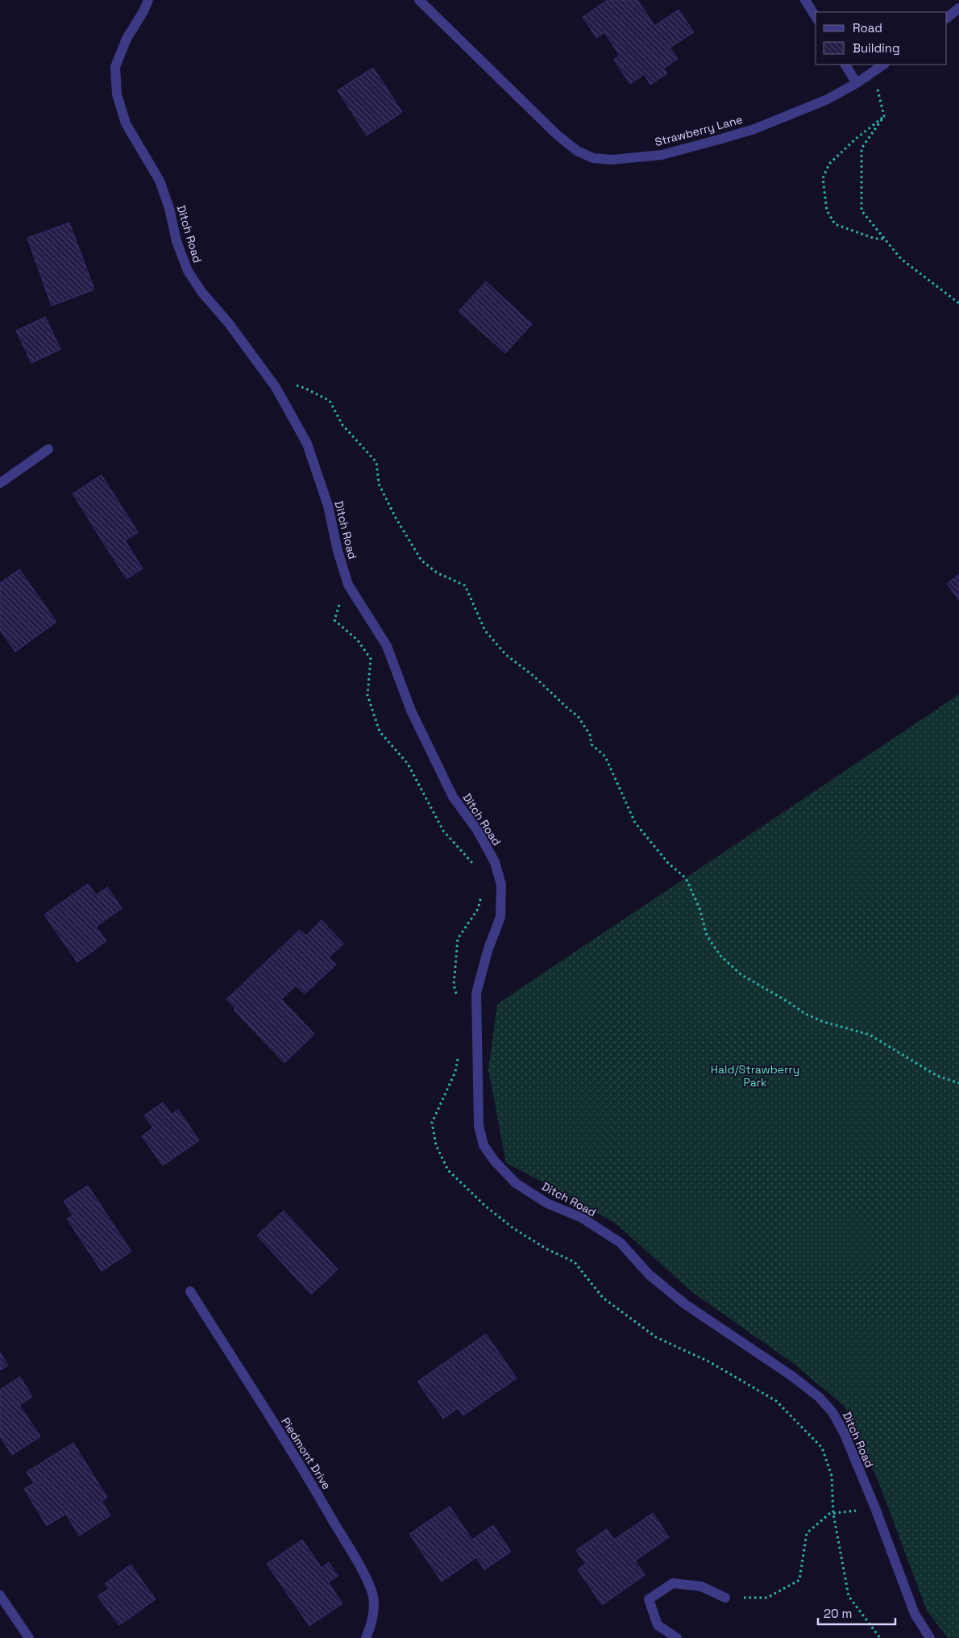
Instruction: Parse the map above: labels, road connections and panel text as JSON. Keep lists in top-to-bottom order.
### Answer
{
  "streets": {
    "street": ["Strawberry Lane", "Ditch Road", "Piedmont Drive"]
  },
  "parks": ["Hald/Strawberry Park"],
  "legend": ["Road", "Building"],
  "scale_bar": "20 m"
}
